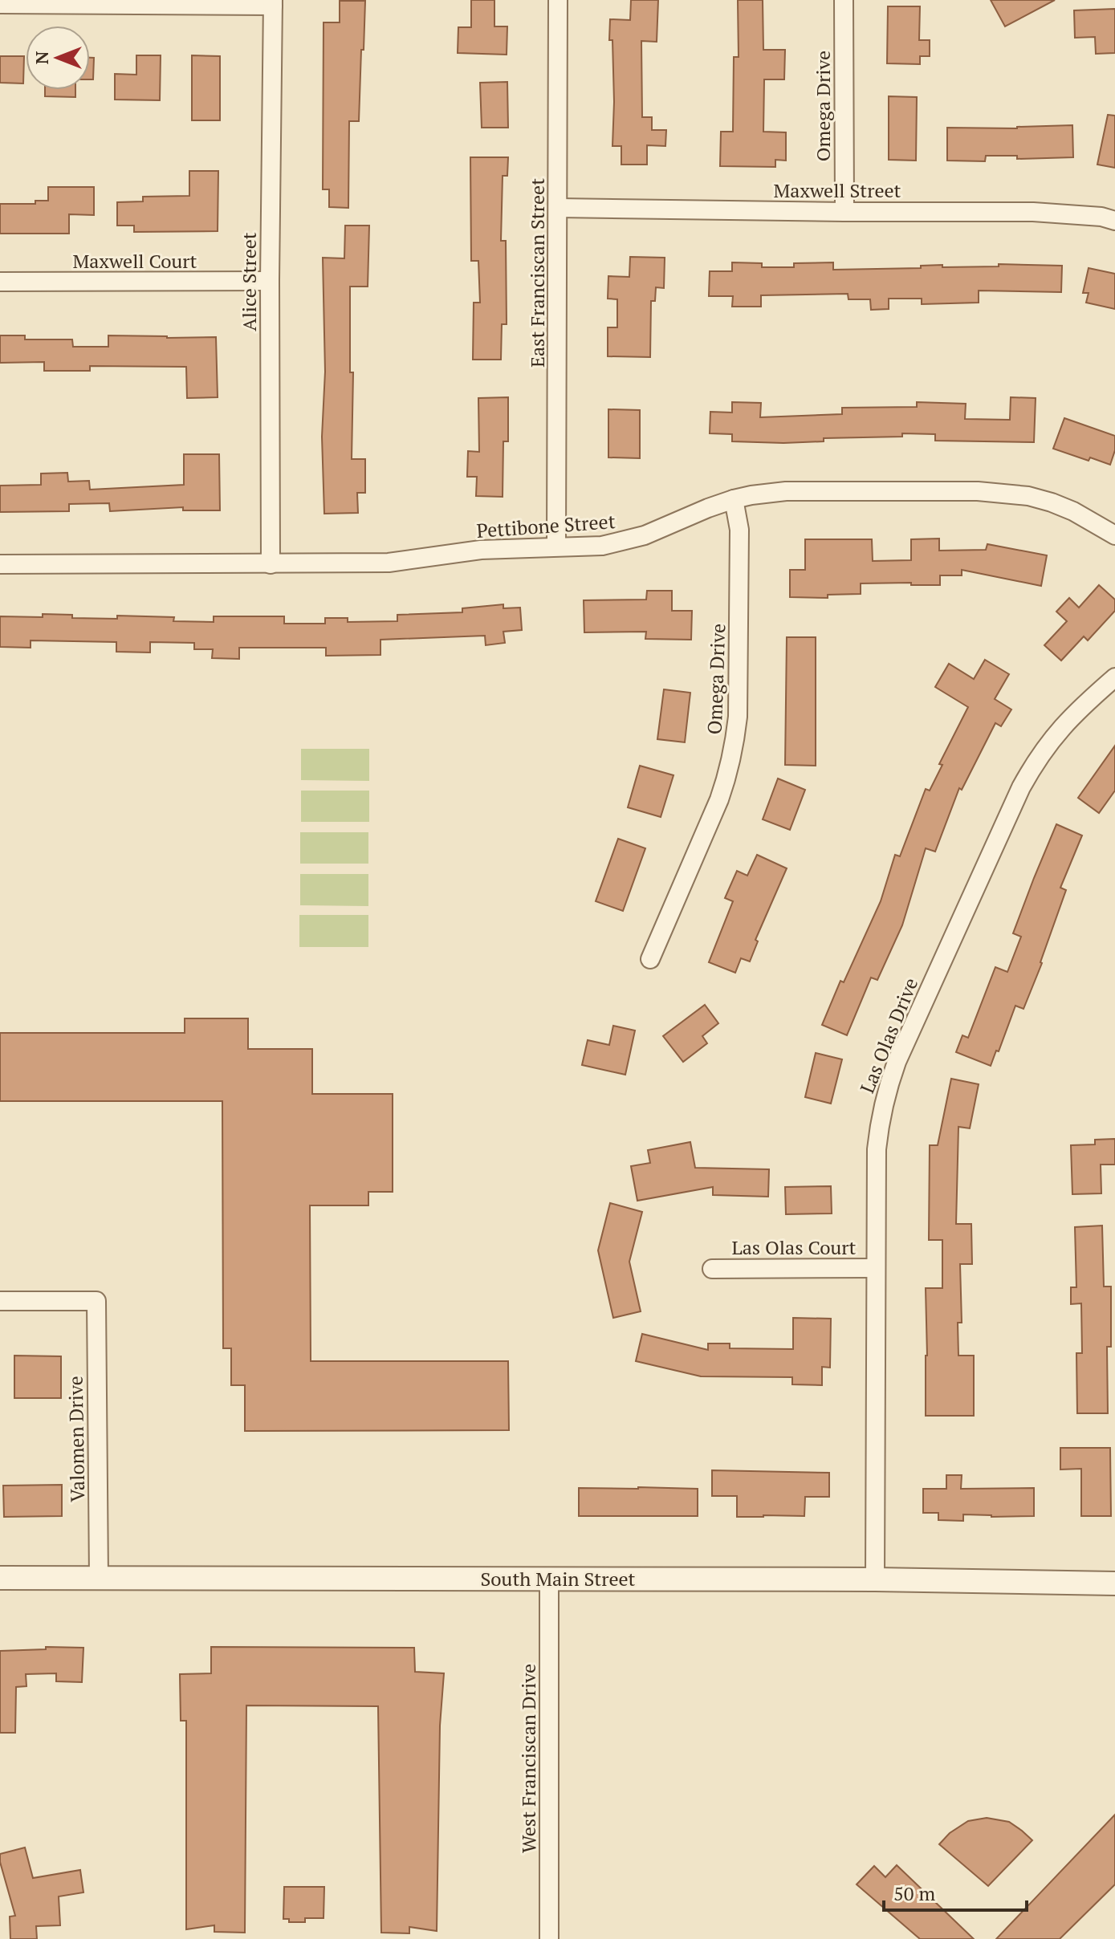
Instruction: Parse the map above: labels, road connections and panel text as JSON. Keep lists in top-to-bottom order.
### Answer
{
  "streets": {
    "street": [
      "Omega Drive",
      "Maxwell Street",
      "Maxwell Court",
      "East Franciscan Street",
      "Alice Street",
      "Pettibone Street",
      "Las Olas Drive",
      "Las Olas Court",
      "Valomen Drive",
      "South Main Street",
      "West Franciscan Drive"
    ]
  },
  "crossings": [
    ["Omega Drive", "Maxwell Street"],
    ["Omega Drive", "Pettibone Street"],
    ["Maxwell Street", "East Franciscan Street"],
    ["Maxwell Court", "Alice Street"],
    ["East Franciscan Street", "Pettibone Street"],
    ["Alice Street", "Pettibone Street"],
    ["Las Olas Drive", "Las Olas Court"],
    ["Las Olas Drive", "South Main Street"],
    ["Valomen Drive", "South Main Street"],
    ["South Main Street", "West Franciscan Drive"]
  ],
  "scale_bar": "50 m",
  "north": "left"
}
